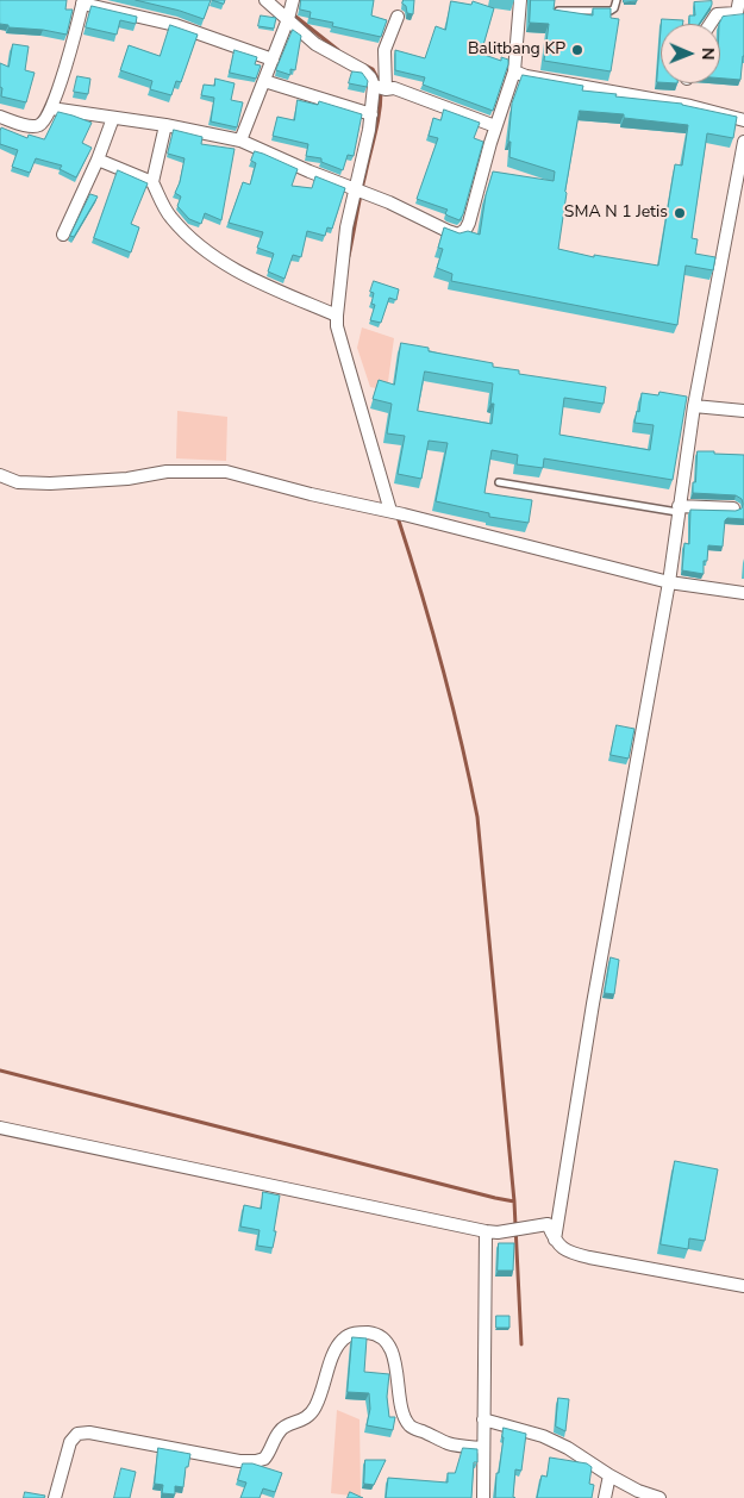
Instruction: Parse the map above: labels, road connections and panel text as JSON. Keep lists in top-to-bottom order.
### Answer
{
  "places": ["Balitbang KP", "SMA N 1 Jetis"],
  "north": "right"
}
